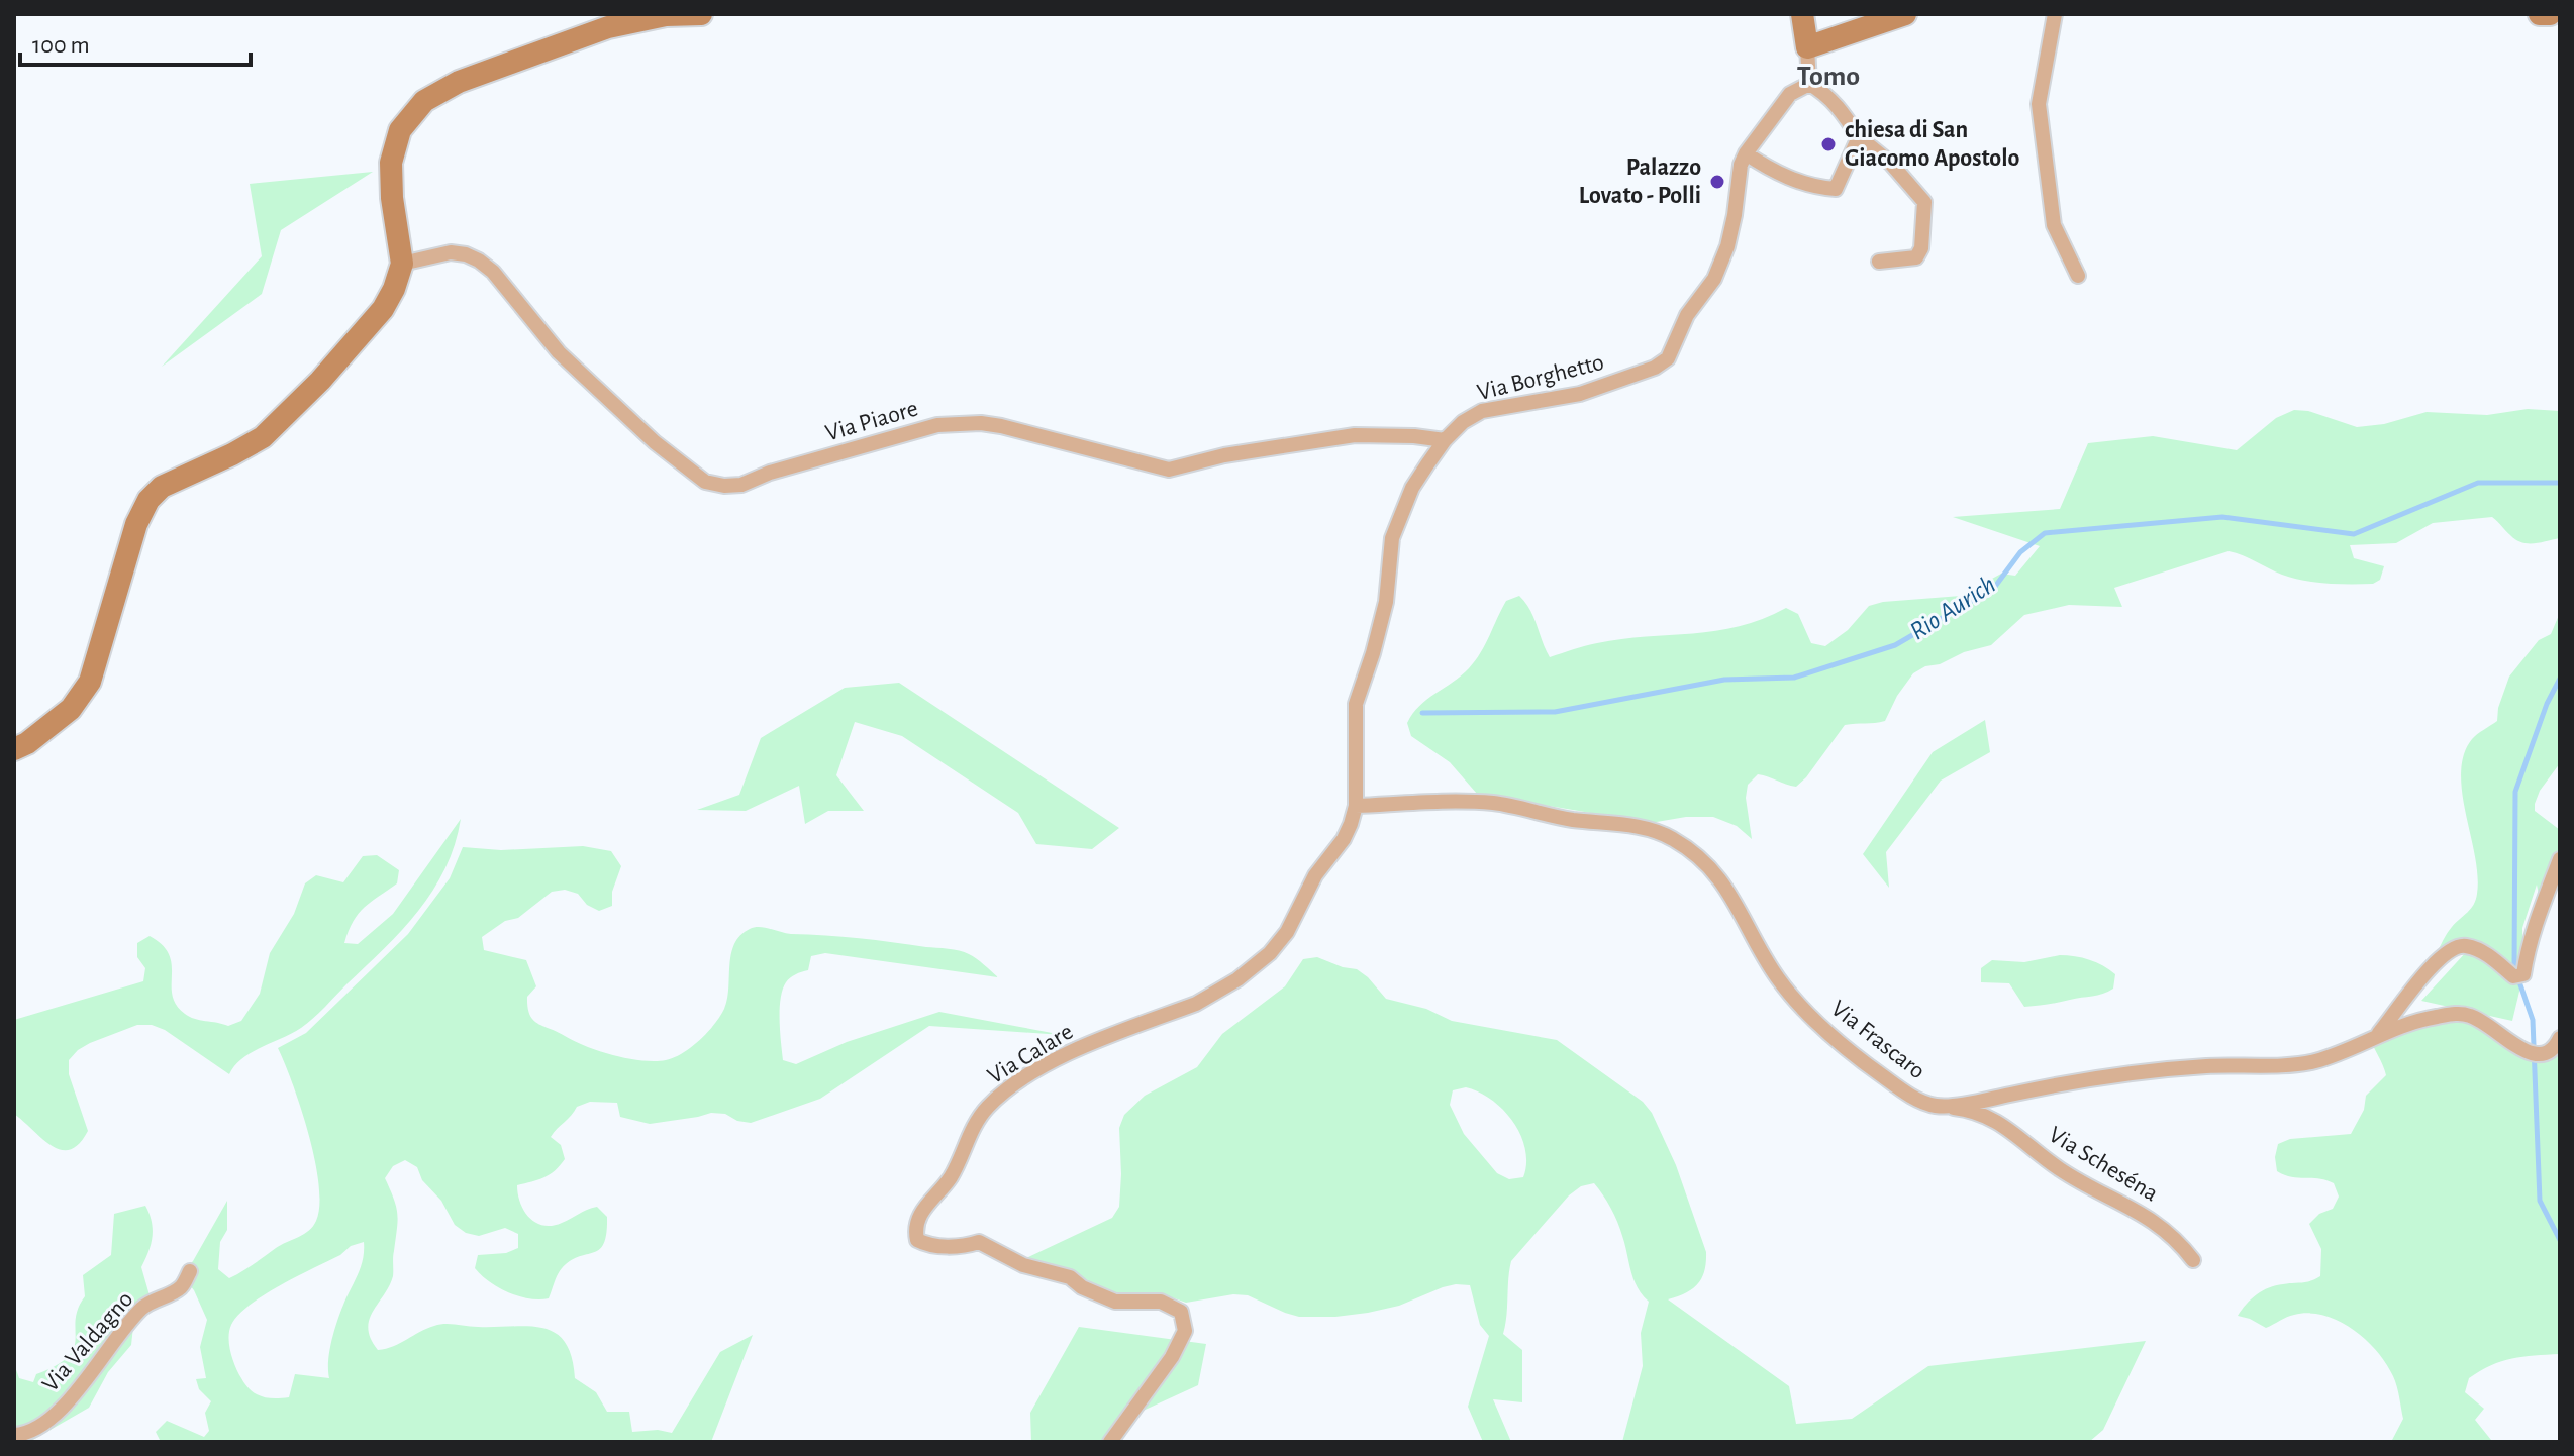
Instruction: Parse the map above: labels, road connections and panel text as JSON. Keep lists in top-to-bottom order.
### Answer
{
  "streets": {
    "street": [
      "Via Borghetto",
      "Via Piaore",
      "Via Frascaro",
      "Via Calare",
      "Via Scheséna",
      "Via Valdagno"
    ]
  },
  "crossings": [
    ["Via Borghetto", "Via Piaore"],
    ["Via Borghetto", "Via Frascaro"],
    ["Via Borghetto", "Via Calare"],
    ["Via Frascaro", "Via Calare"],
    ["Via Frascaro", "Via Scheséna"]
  ],
  "districts": ["Tomo"],
  "water": ["Rio Aurich"],
  "places": ["chiesa di San Giacomo Apostolo", "Palazzo Lovato - Polli"],
  "scale_bar": "100 m"
}
